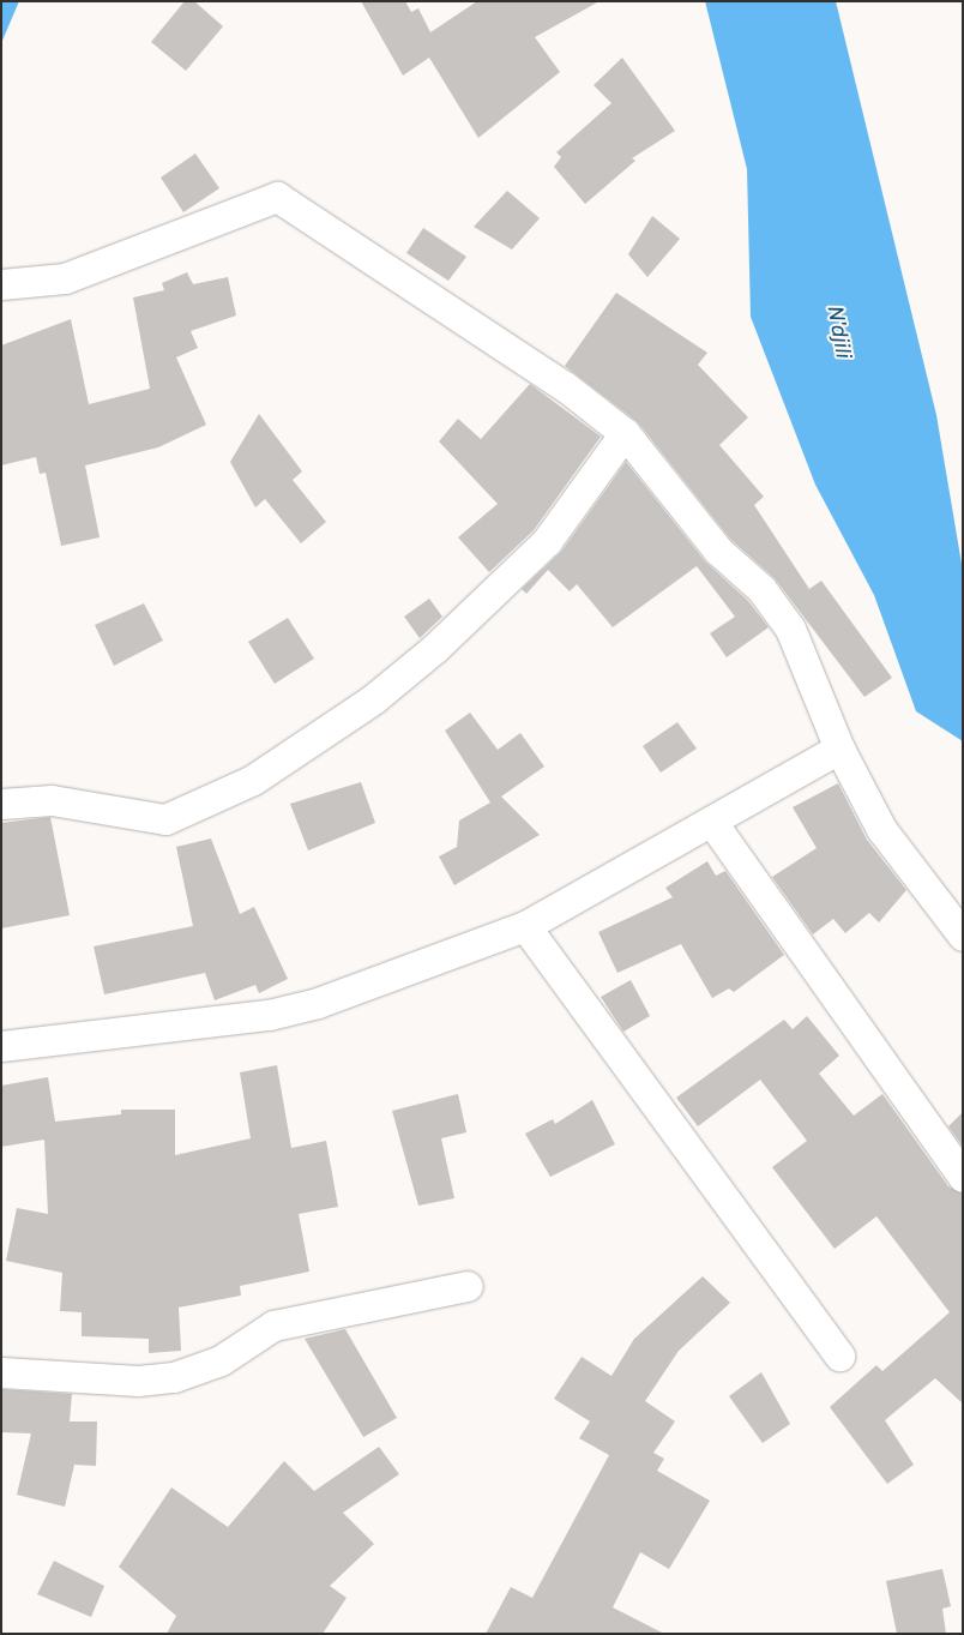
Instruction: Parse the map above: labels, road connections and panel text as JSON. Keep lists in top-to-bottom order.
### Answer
{
  "water": ["N'djili"]
}
